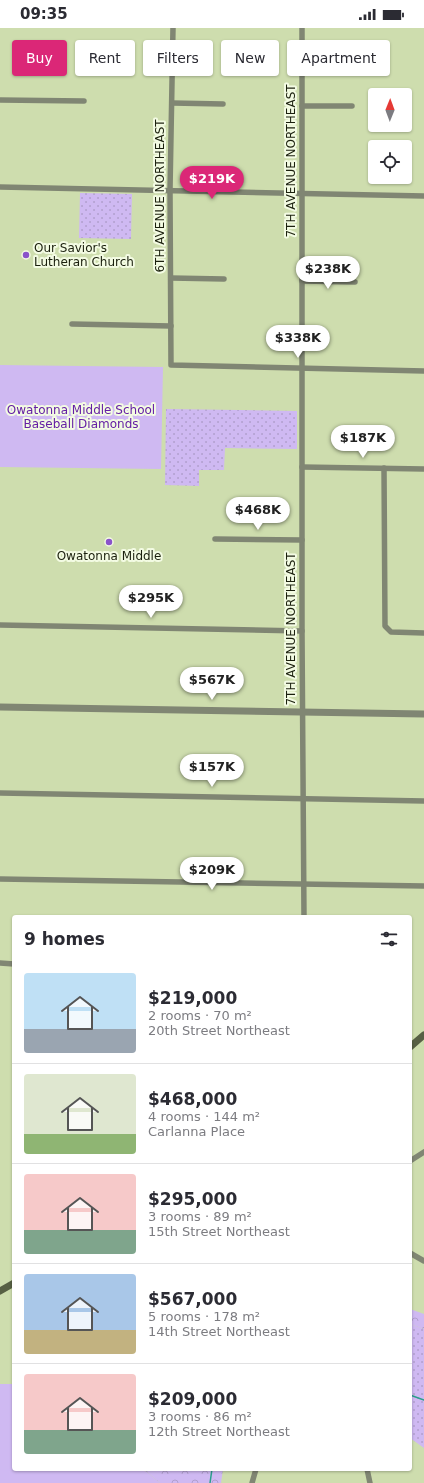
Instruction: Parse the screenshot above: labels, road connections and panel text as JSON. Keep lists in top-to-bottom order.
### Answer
{
  "streets": {
    "street": ["7TH AVENUE NORTHEAST", "6TH AVENUE NORTHEAST"]
  },
  "crossings": [
    ["7TH AVENUE NORTHEAST", "6TH AVENUE NORTHEAST"]
  ],
  "parks": ["Owatonna Middle School Baseball Diamonds"],
  "places": ["Our Savior's Lutheran Church", "Owatonna Middle"],
  "north": "top",
  "page": {
    "status": "09:35",
    "chip": [
      "Buy",
      "Rent",
      "Filters",
      "New",
      "Apartment"
    ],
    "price": [
      "$219K",
      "$238K",
      "$338K",
      "$187K",
      "$468K",
      "$295K",
      "$567K",
      "$157K",
      "$209K"
    ],
    "heading": "9 homes",
    "list": [
      {
        "name": "$219,000",
        "note": "2 rooms · 70 m² · 20th Street Northeast"
      },
      {
        "name": "$468,000",
        "note": "4 rooms · 144 m² · Carlanna Place"
      },
      {
        "name": "$295,000",
        "note": "3 rooms · 89 m² · 15th Street Northeast"
      },
      {
        "name": "$567,000",
        "note": "5 rooms · 178 m² · 14th Street Northeast"
      },
      {
        "name": "$209,000",
        "note": "3 rooms · 86 m² · 12th Street Northeast"
      }
    ]
  }
}
